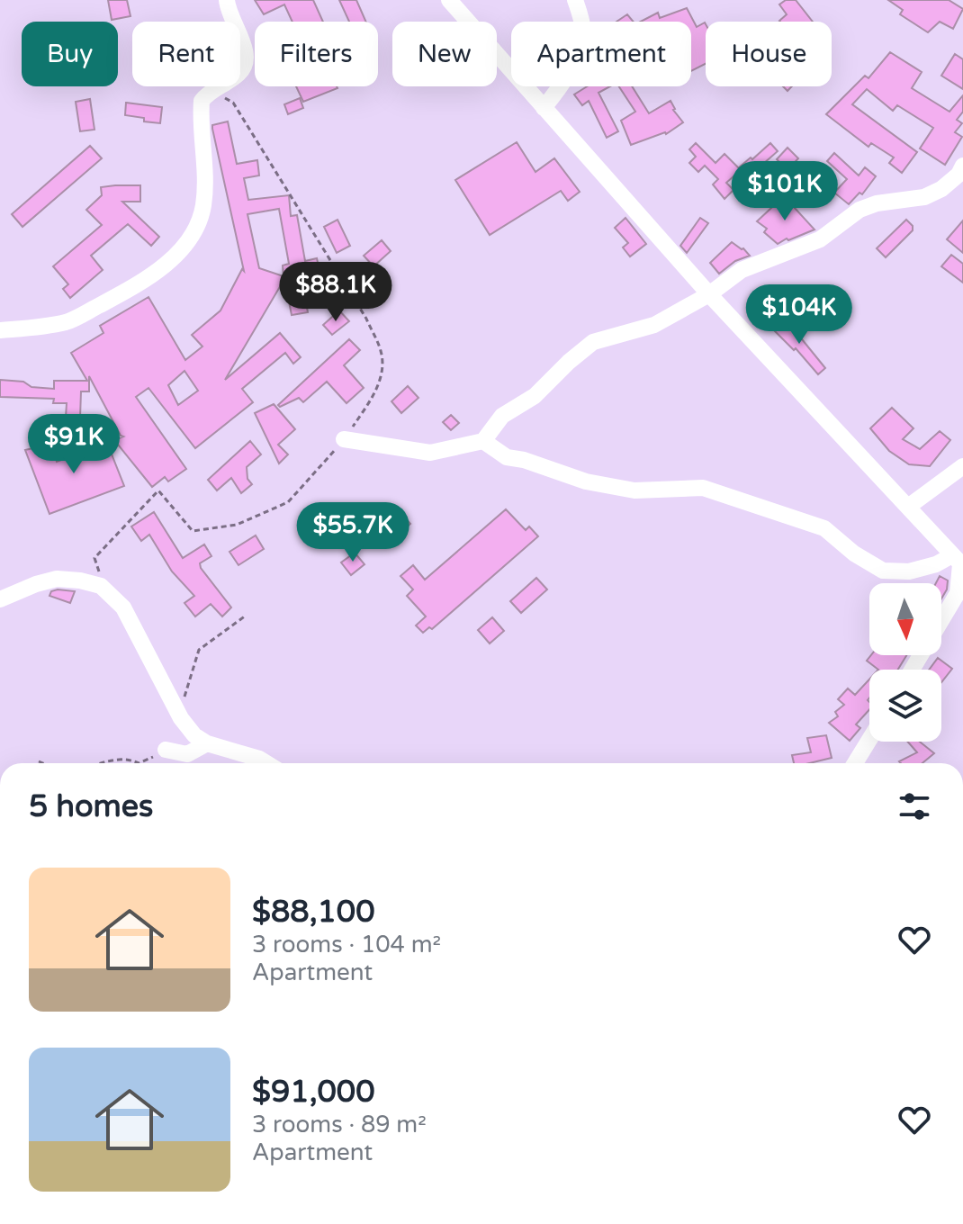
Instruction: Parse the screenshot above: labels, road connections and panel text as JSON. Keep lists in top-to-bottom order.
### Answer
{
  "north": "bottom",
  "page": {
    "chip": [
      "Buy",
      "Rent",
      "Filters",
      "New",
      "Apartment",
      "House"
    ],
    "price": [
      "$101K",
      "$88.1K",
      "$104K",
      "$91K",
      "$55.7K"
    ],
    "heading": "5 homes",
    "list": [
      {
        "name": "$88,100",
        "note": "3 rooms · 104 m² · Apartment"
      },
      {
        "name": "$91,000",
        "note": "3 rooms · 89 m² · Apartment"
      }
    ]
  }
}
